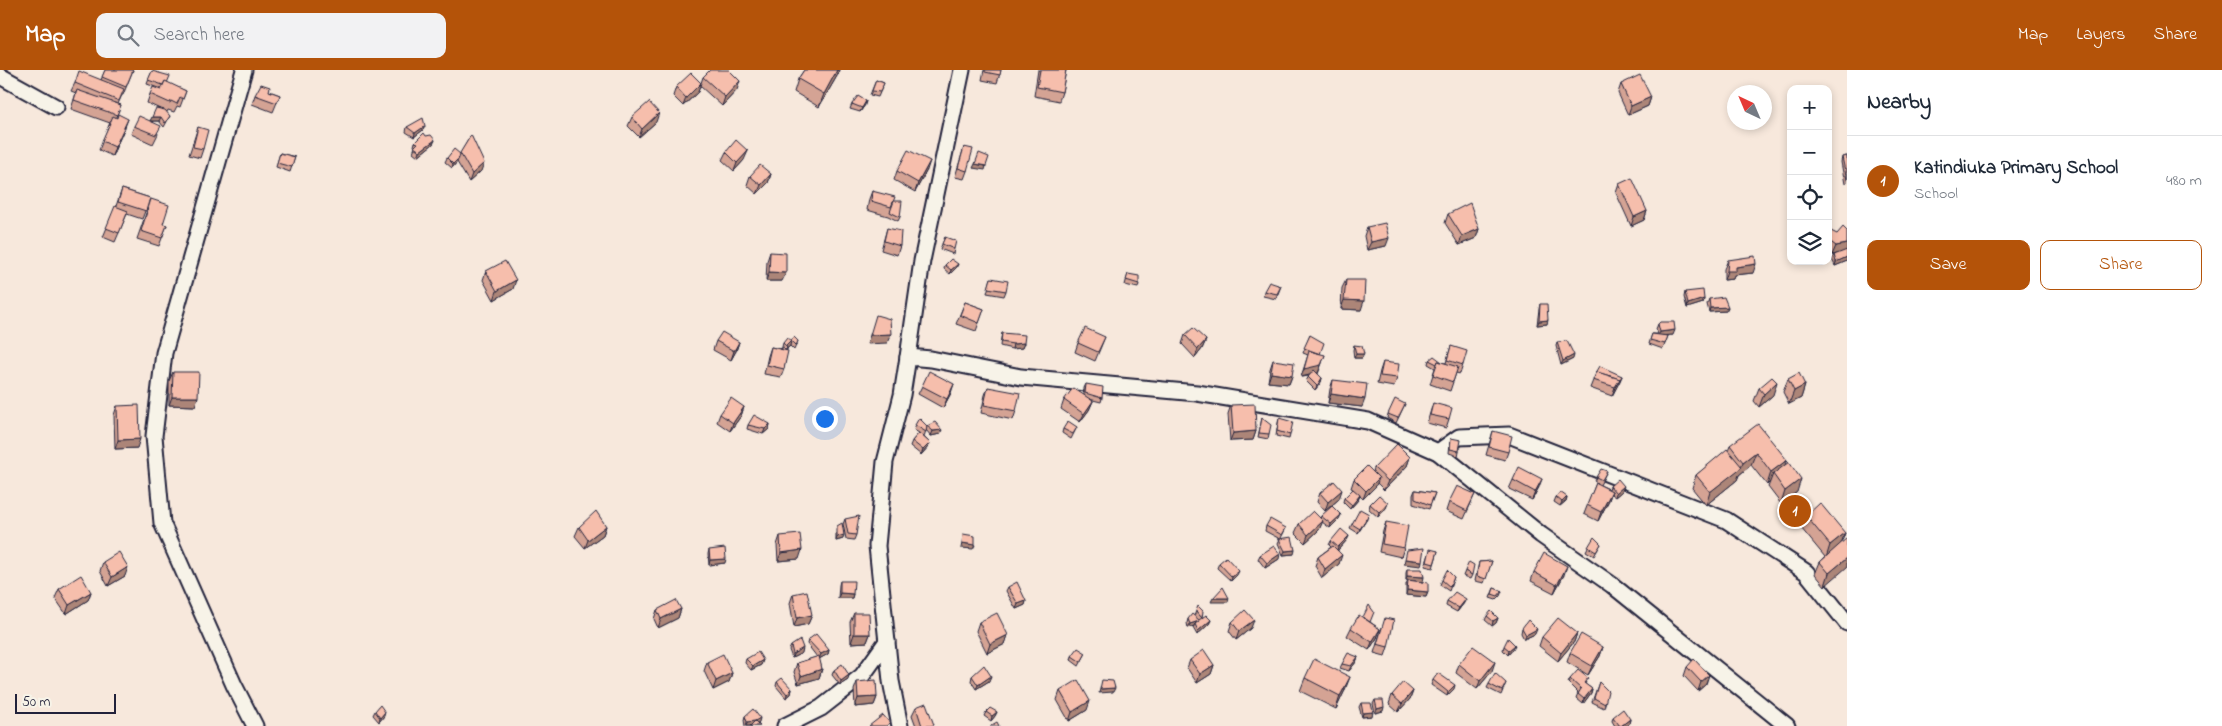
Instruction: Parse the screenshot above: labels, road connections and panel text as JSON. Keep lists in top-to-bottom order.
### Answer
{
  "scale_bar": "50 m",
  "north": "top left",
  "page": {
    "header": "Map",
    "search": "Search here",
    "nav": ["Map", "Layers", "Share"],
    "heading": "Nearby",
    "map_buttons": ["+", "−"],
    "list": [
      {
        "mark": "1",
        "name": "Katindiuka Primary School",
        "note": "School",
        "value": "480 m"
      }
    ],
    "buttons": ["Save", "Share"],
    "pins": "1",
    "scale": "50 m"
  }
}
